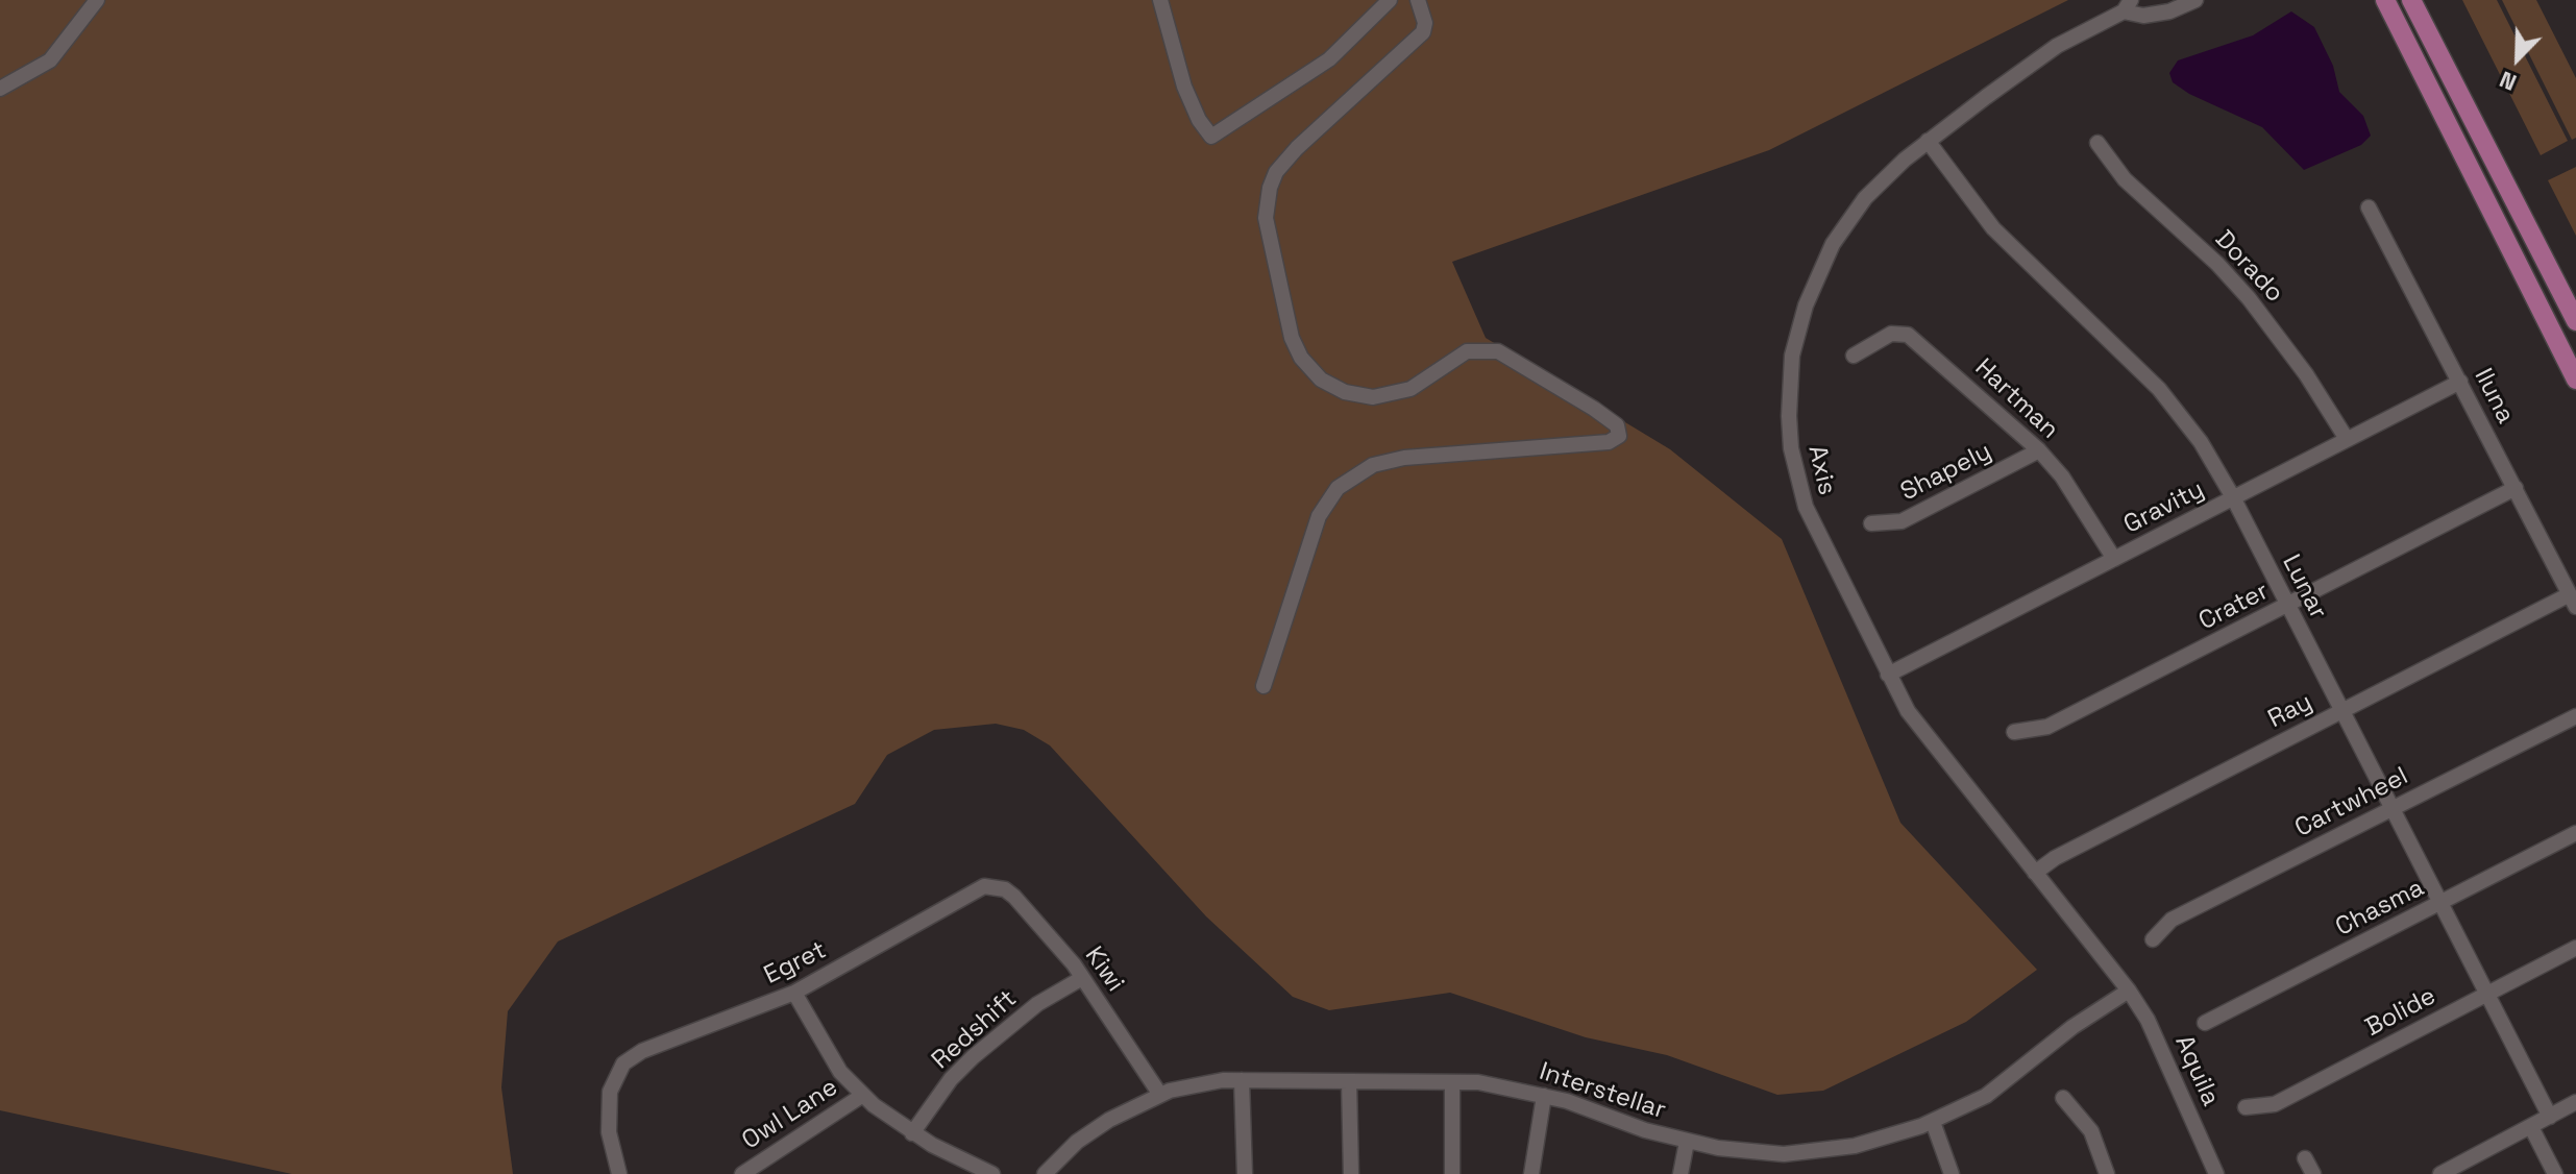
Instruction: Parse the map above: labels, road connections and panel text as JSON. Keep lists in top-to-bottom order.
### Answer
{
  "streets": {
    "street": [
      "Dorado",
      "Iluna",
      "Hartman",
      "Axis",
      "Shapely",
      "Gravity",
      "Lunar",
      "Crater",
      "Ray",
      "Cartwheel",
      "Chasma",
      "Egret",
      "Kiwi",
      "Bolide",
      "Redshift",
      "Aquila",
      "Interstellar",
      "Owl Lane"
    ]
  },
  "crossings": [
    ["Dorado", "Gravity"],
    ["Iluna", "Gravity"],
    ["Iluna", "Crater"],
    ["Iluna", "Ray"],
    ["Hartman", "Shapely"],
    ["Hartman", "Gravity"],
    ["Axis", "Gravity"],
    ["Axis", "Lunar"],
    ["Axis", "Ray"],
    ["Axis", "Aquila"],
    ["Axis", "Interstellar"],
    ["Gravity", "Lunar"],
    ["Lunar", "Crater"],
    ["Lunar", "Ray"],
    ["Lunar", "Cartwheel"],
    ["Lunar", "Chasma"],
    ["Lunar", "Bolide"],
    ["Egret", "Kiwi"],
    ["Kiwi", "Redshift"],
    ["Kiwi", "Interstellar"],
    ["Aquila", "Interstellar"]
  ],
  "north": "bottom left"
}
